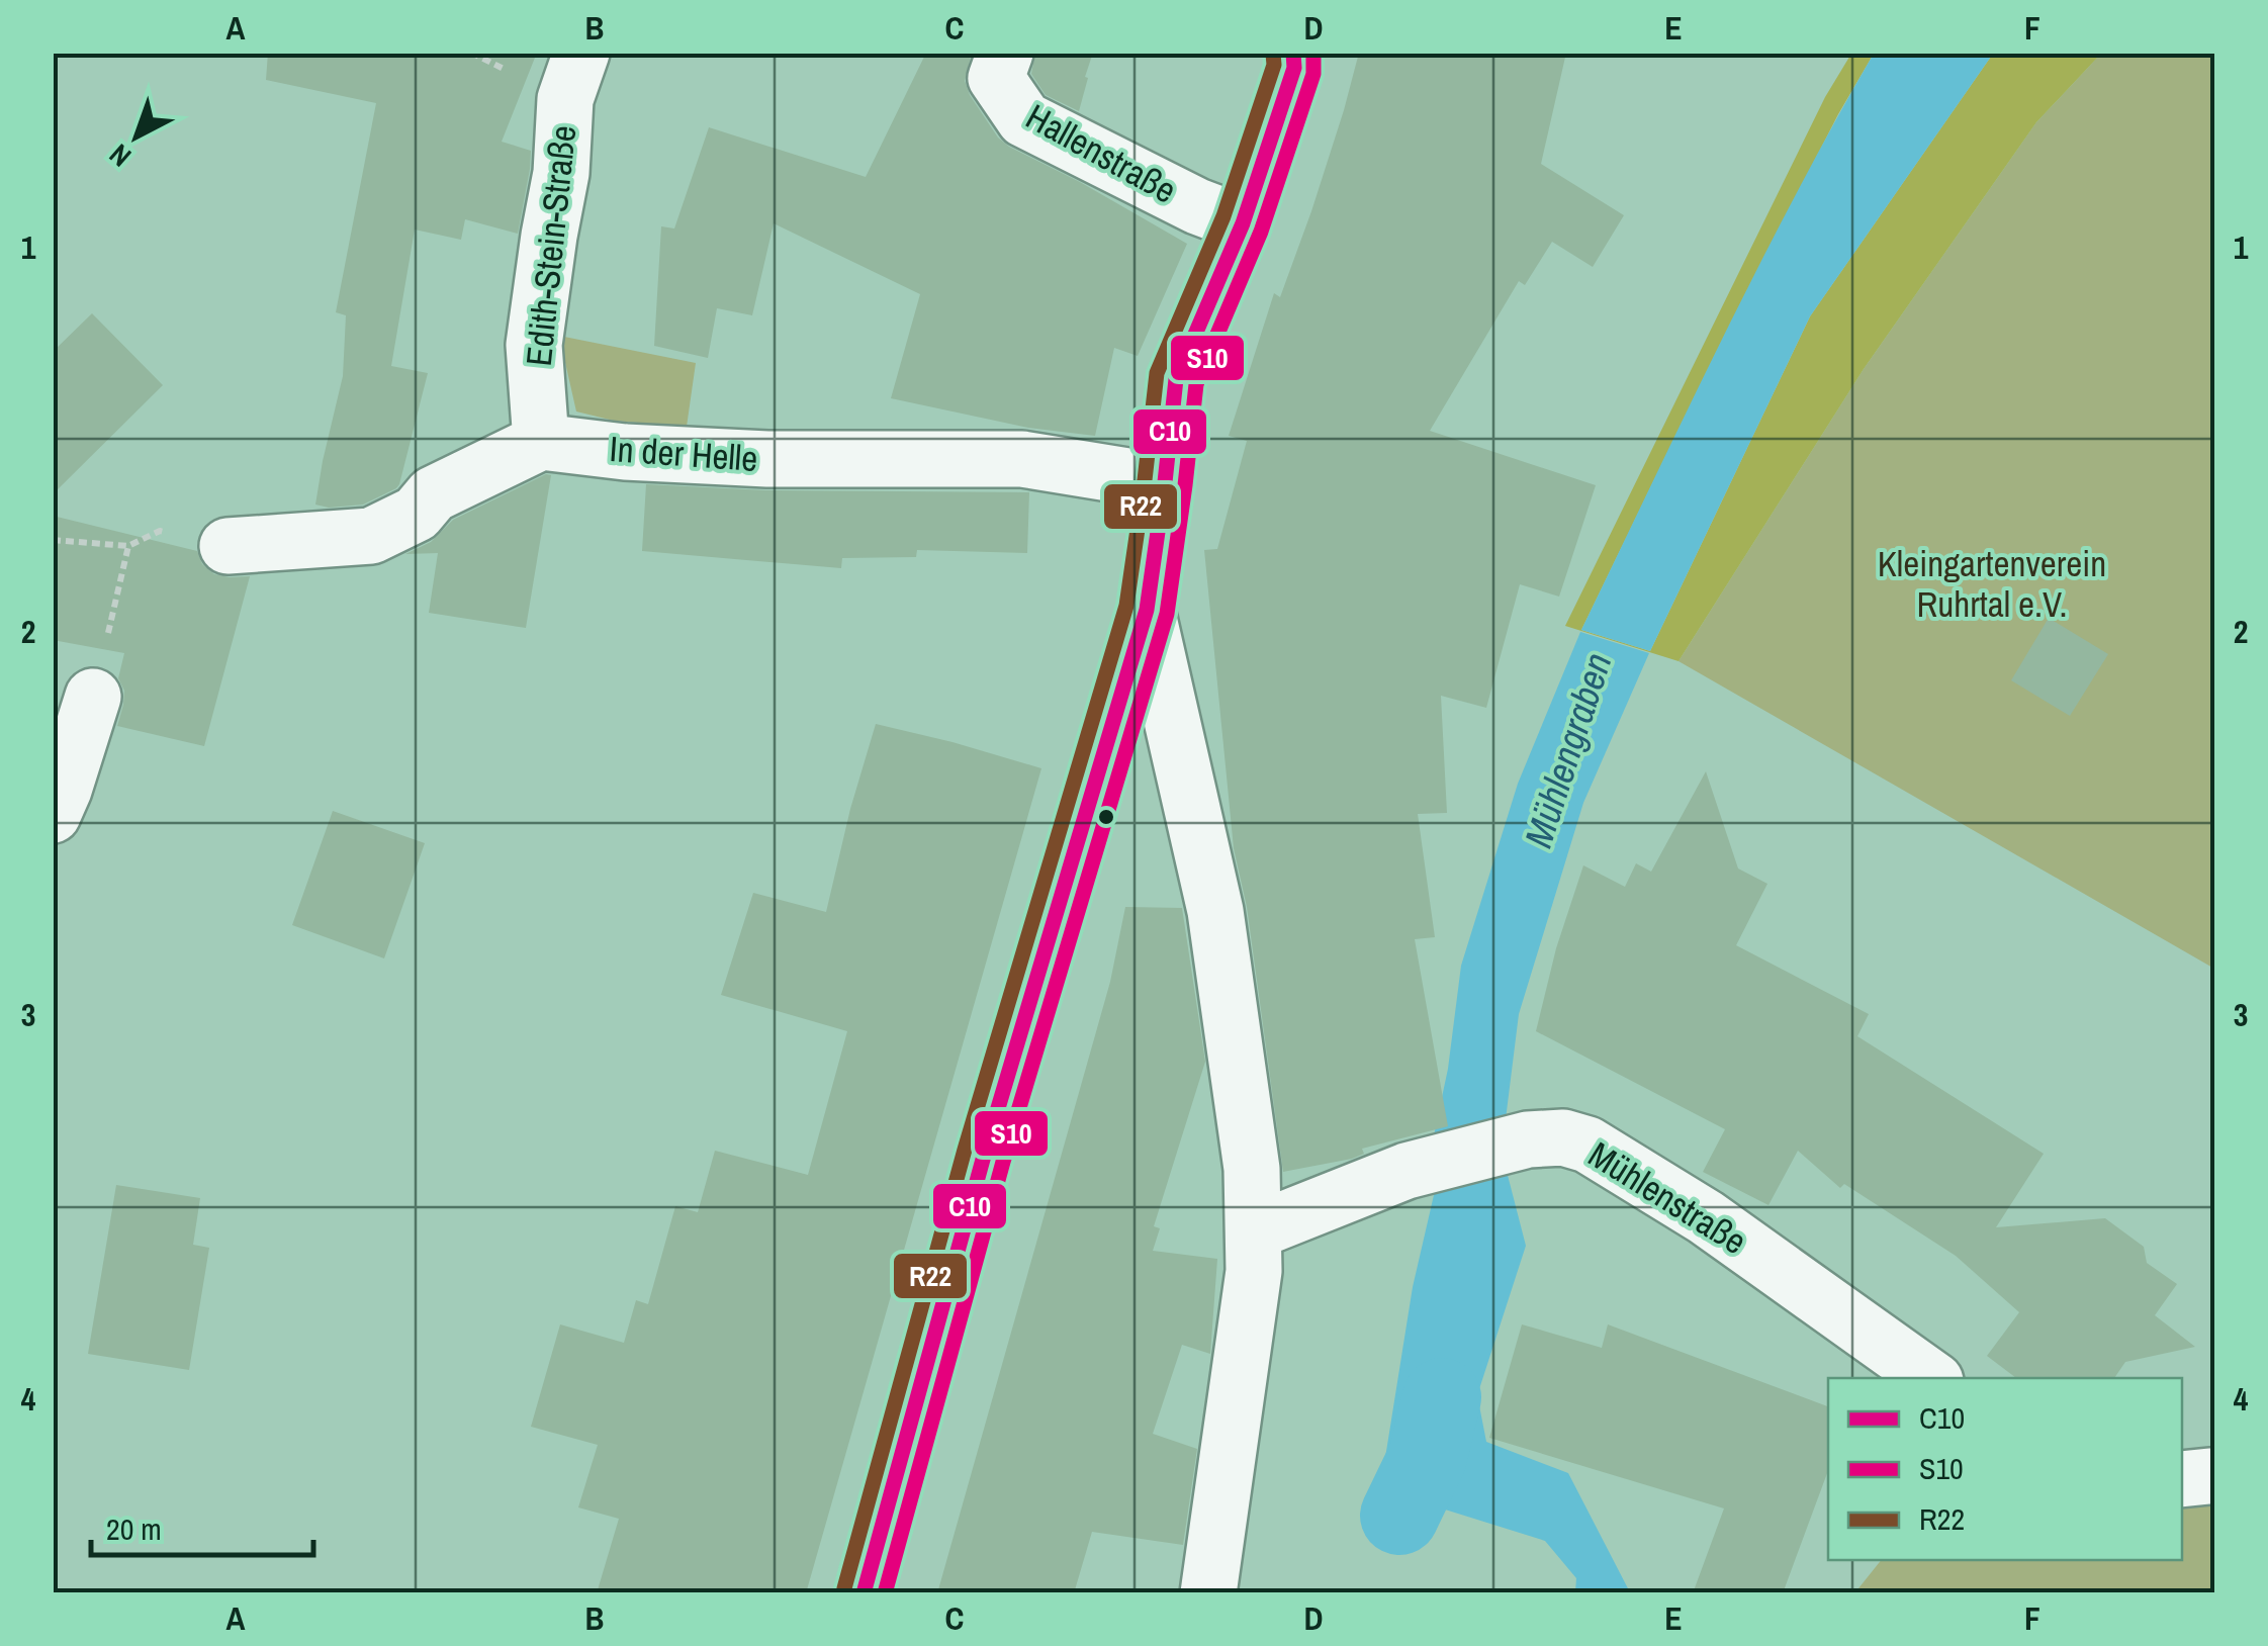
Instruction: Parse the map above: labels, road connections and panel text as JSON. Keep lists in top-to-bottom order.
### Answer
{
  "streets": {
    "street": [
      "Hallenstraße",
      "Edith-Stein-Straße",
      "In der Helle",
      "Mühlenstraße"
    ]
  },
  "crossings": [
    ["Edith-Stein-Straße", "In der Helle"]
  ],
  "water": ["Mühlengraben"],
  "parks": ["Kleingartenverein Ruhrtal e.V."],
  "lines": ["transit line C10", "transit line S10", "transit line R22"],
  "legend": ["C10", "S10", "R22"],
  "scale_bar": "20 m",
  "north": "bottom left",
  "grid": {
    "columns": [
      "A",
      "B",
      "C",
      "D",
      "E",
      "F"
    ],
    "rows": [
      "1",
      "2",
      "3",
      "4"
    ]
  }
}
